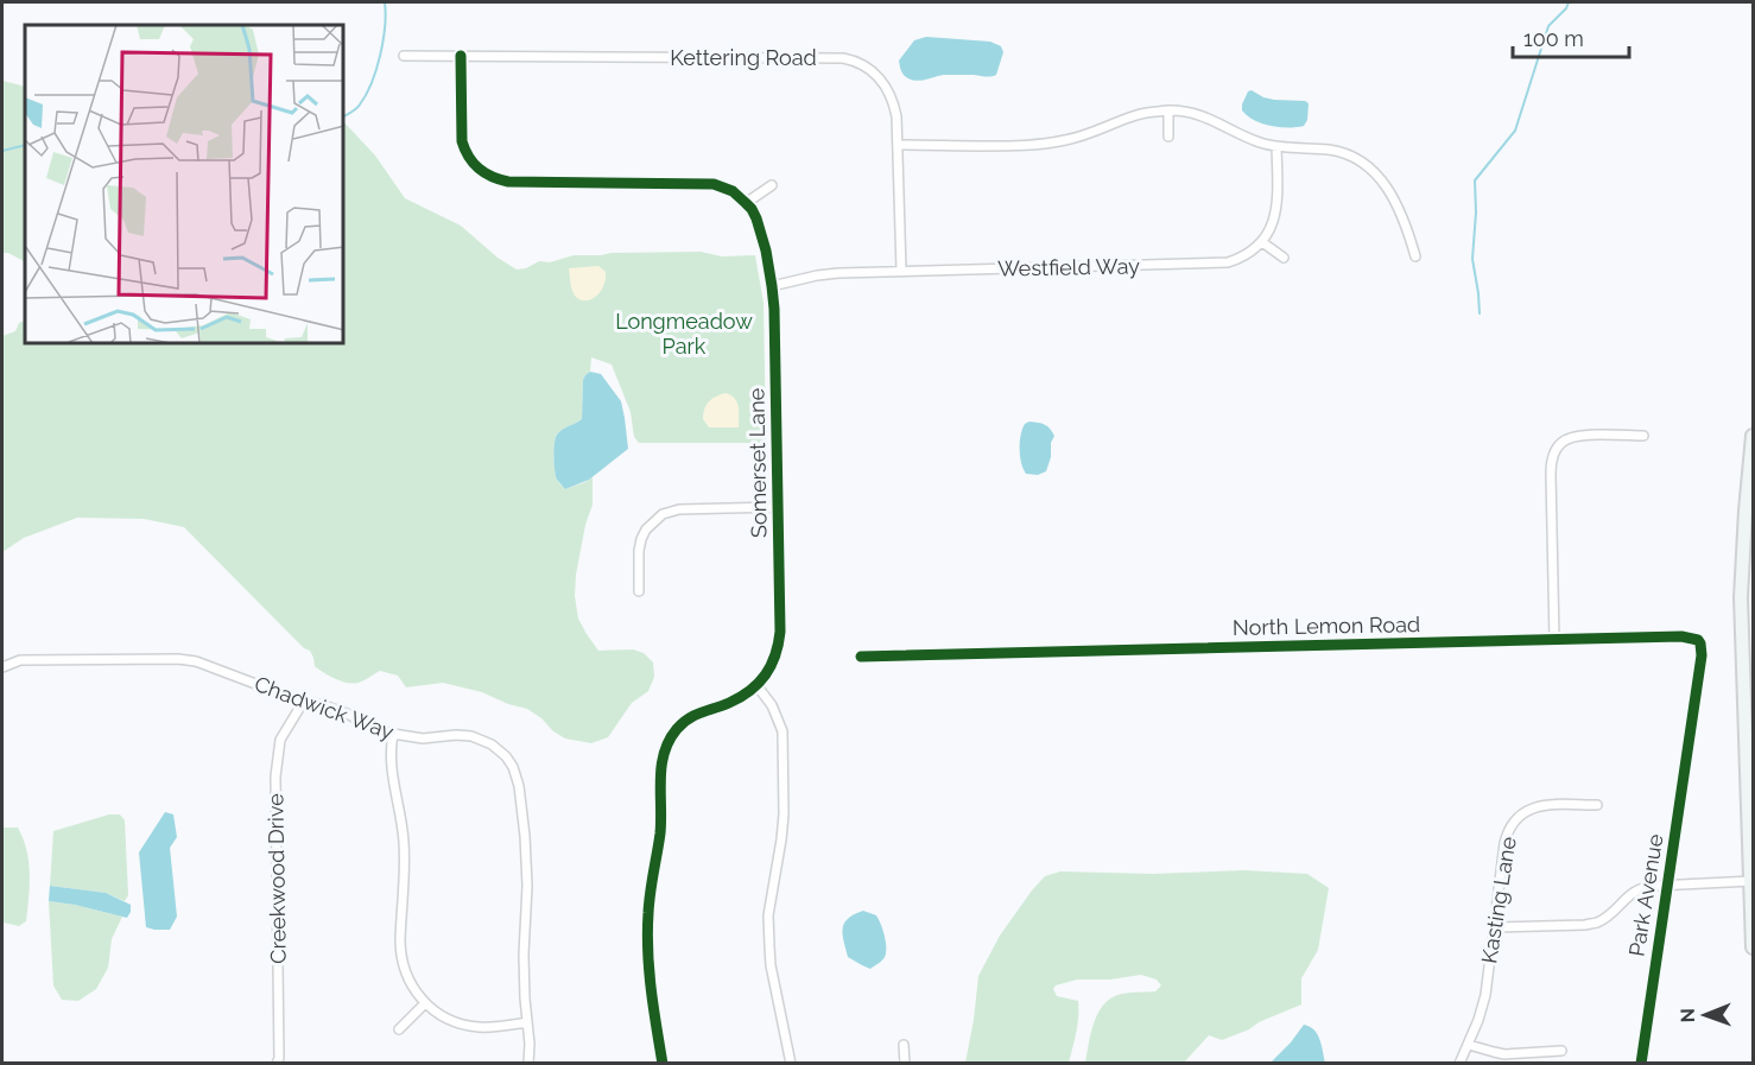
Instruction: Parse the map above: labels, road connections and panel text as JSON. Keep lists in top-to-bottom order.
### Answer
{
  "streets": {
    "street": [
      "Kettering Road",
      "Westfield Way",
      "Somerset Lane",
      "North Lemon Road",
      "Chadwick Way",
      "Creekwood Drive",
      "Park Avenue",
      "Kasting Lane"
    ]
  },
  "crossings": [
    ["Kettering Road", "Westfield Way"],
    ["Westfield Way", "Somerset Lane"],
    ["North Lemon Road", "Park Avenue"],
    ["Chadwick Way", "Creekwood Drive"]
  ],
  "parks": ["Longmeadow Park"],
  "scale_bar": "100 m",
  "north": "left"
}
